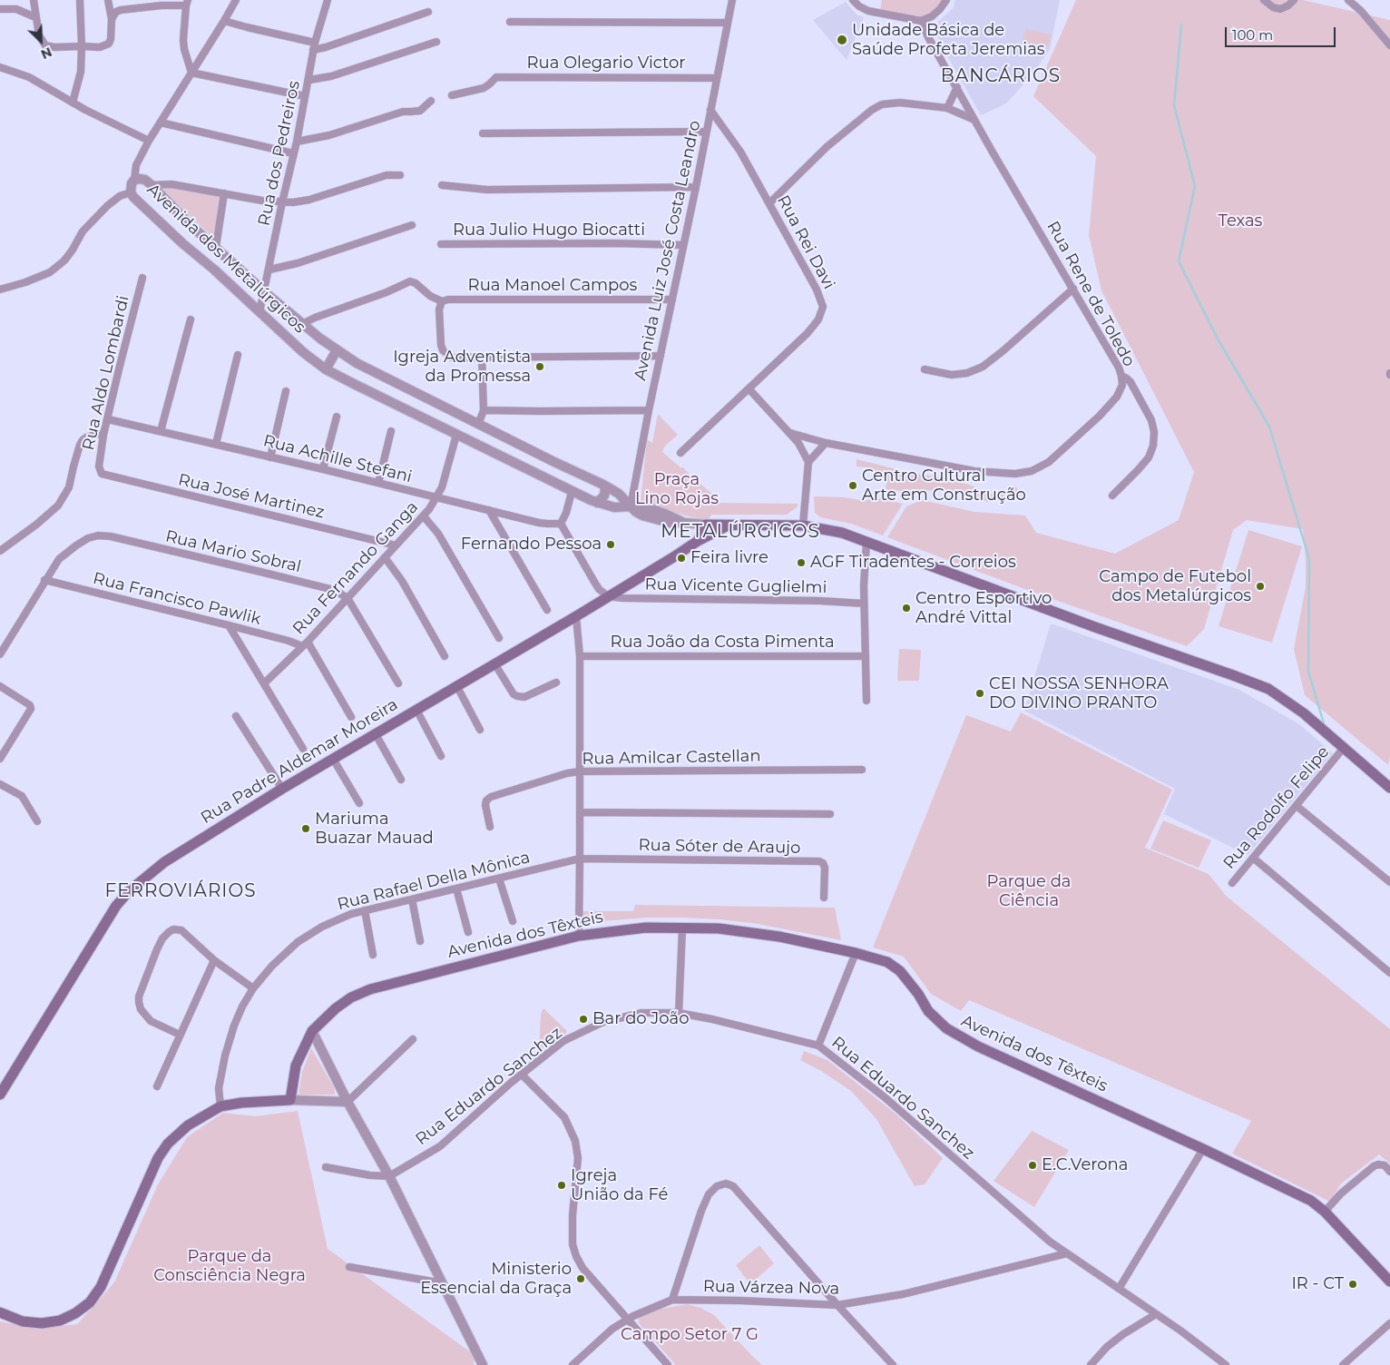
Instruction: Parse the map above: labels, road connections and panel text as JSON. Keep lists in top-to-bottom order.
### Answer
{
  "streets": {
    "main road": ["Avenida dos Metalúrgicos", "Rua Padre Aldemar Moreira", "Avenida dos Têxteis"],
    "street": [
      "Rua Olegario Victor",
      "Rua dos Pedreiros",
      "Rua Julio Hugo Biocatti",
      "Rua Rei Davi",
      "Avenida Luiz José Costa Leandro",
      "Rua Manoel Campos",
      "Rua Rene de Toledo",
      "Rua Aldo Lombardi",
      "Rua Achille Stefani",
      "Rua José Martinez",
      "Rua Mario Sobral",
      "Rua Fernando Ganga",
      "Rua Vicente Guglielmi",
      "Rua Francisco Pawlik",
      "Rua João da Costa Pimenta",
      "Rua Amilcar Castellan",
      "Rua Rodolfo Felipe",
      "Rua Sóter de Araujo",
      "Rua Rafael Della Mônica",
      "Rua Eduardo Sanchez",
      "Rua Várzea Nova"
    ]
  },
  "crossings": [
    ["Rua Olegario Victor", "Avenida Luiz José Costa Leandro"],
    ["Rua dos Pedreiros", "Avenida dos Metalúrgicos"],
    ["Rua Julio Hugo Biocatti", "Avenida Luiz José Costa Leandro"],
    ["Rua Rei Davi", "Avenida Luiz José Costa Leandro"],
    ["Avenida Luiz José Costa Leandro", "Avenida dos Metalúrgicos"],
    ["Avenida Luiz José Costa Leandro", "Rua Manoel Campos"],
    ["Avenida dos Metalúrgicos", "Rua Fernando Ganga"],
    ["Avenida dos Metalúrgicos", "Rua Padre Aldemar Moreira"],
    ["Avenida dos Metalúrgicos", "Rua Rodolfo Felipe"],
    ["Rua Aldo Lombardi", "Rua Achille Stefani"],
    ["Rua Aldo Lombardi", "Rua José Martinez"],
    ["Rua Achille Stefani", "Rua Fernando Ganga"],
    ["Rua José Martinez", "Rua Fernando Ganga"],
    ["Rua Mario Sobral", "Rua Fernando Ganga"],
    ["Rua Mario Sobral", "Rua Francisco Pawlik"],
    ["Rua Fernando Ganga", "Rua Francisco Pawlik"],
    ["Rua Vicente Guglielmi", "Rua Padre Aldemar Moreira"],
    ["Rua Sóter de Araujo", "Rua Rafael Della Mônica"],
    ["Rua Eduardo Sanchez", "Rua Várzea Nova"]
  ],
  "districts": ["BANCÁRIOS", "METALÚRGICOS", "FERROVIÁRIOS"],
  "parks": [
    "Texas",
    "Praça Lino Rojas",
    "Parque da Ciência",
    "Parque da Consciência Negra",
    "Campo Setor 7 G"
  ],
  "places": [
    "Unidade Básica de Saúde Profeta Jeremias",
    "Igreja Adventista da Promessa",
    "Centro Cultural Arte em Construção",
    "Fernando Pessoa",
    "Feira livre",
    "AGF Tiradentes - Correios",
    "Campo de Futebol dos Metalúrgicos",
    "Centro Esportivo André Vittal",
    "CEI NOSSA SENHORA DO DIVINO PRANTO",
    "Mariuma Buazar Mauad",
    "Bar do João",
    "E.C.Verona",
    "Igreja União da Fé",
    "Ministerio Essencial da Graça",
    "IR - CT"
  ],
  "scale_bar": "100 m",
  "north": "bottom right"
}
